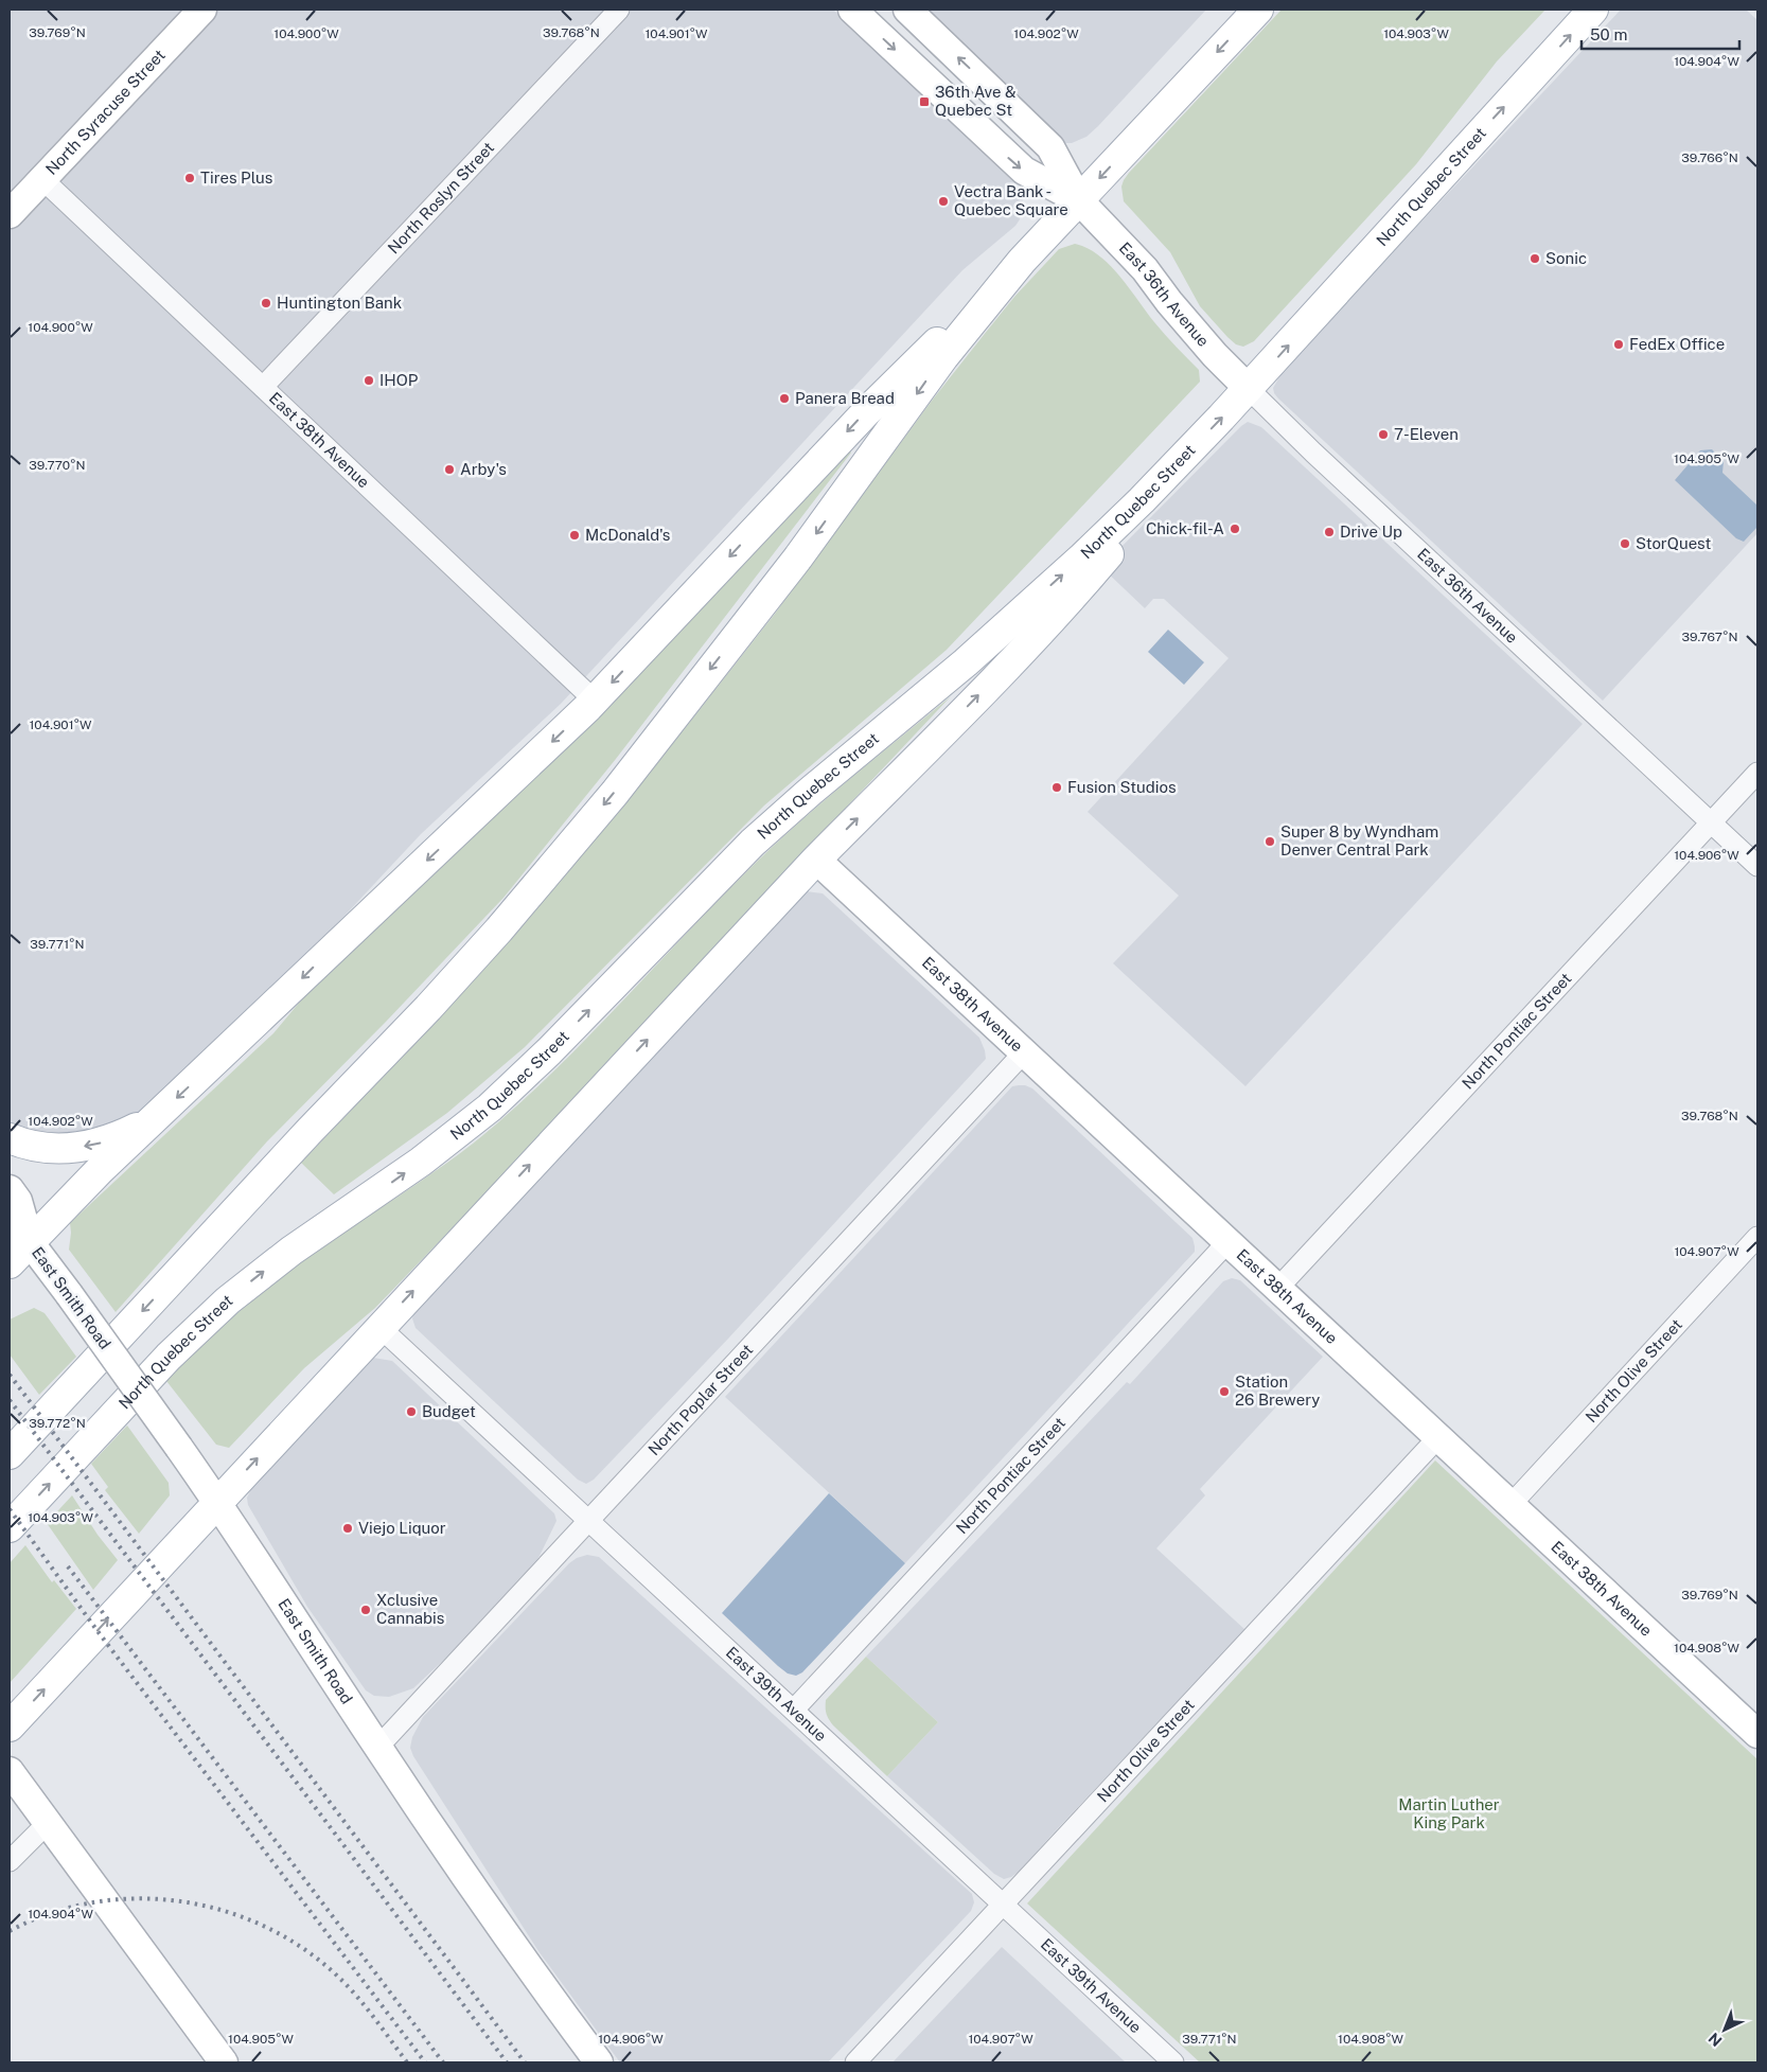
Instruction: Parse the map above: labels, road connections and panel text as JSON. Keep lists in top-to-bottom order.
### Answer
{
  "streets": {
    "main road": ["North Quebec Street"],
    "street": [
      "North Syracuse Street",
      "North Roslyn Street",
      "East 36th Avenue",
      "East 38th Avenue",
      "North Pontiac Street",
      "East Smith Road",
      "North Olive Street",
      "North Poplar Street",
      "East 39th Avenue"
    ]
  },
  "crossings": [
    ["North Syracuse Street", "East 38th Avenue"],
    ["North Quebec Street", "East 36th Avenue"],
    ["North Roslyn Street", "East 38th Avenue"],
    ["East 36th Avenue", "North Pontiac Street"],
    ["East 38th Avenue", "North Pontiac Street"],
    ["East 38th Avenue", "North Olive Street"],
    ["East 38th Avenue", "North Poplar Street"],
    ["North Pontiac Street", "East 39th Avenue"],
    ["East Smith Road", "North Poplar Street"],
    ["North Olive Street", "East 39th Avenue"],
    ["North Poplar Street", "East 39th Avenue"]
  ],
  "parks": ["Martin Luther King Park"],
  "places": {
    "transit": ["36th Ave & Quebec St"],
    "other": [
      "Tires Plus",
      "Vectra Bank - Quebec Square",
      "Sonic",
      "Huntington Bank",
      "FedEx Office",
      "IHOP",
      "Panera Bread",
      "7-Eleven",
      "Arby's",
      "Chick-fil-A",
      "Drive Up",
      "McDonald's",
      "StorQuest",
      "Fusion Studios",
      "Super 8 by Wyndham Denver Central Park",
      "Station 26 Brewery",
      "Budget",
      "Viejo Liquor",
      "Xclusive Cannabis"
    ]
  },
  "scale_bar": "50 m",
  "north": "bottom left",
  "coordinates": [
    "39.769°N",
    "39.768°N",
    "104.900°W",
    "104.901°W",
    "104.902°W",
    "104.903°W",
    "104.904°W",
    "39.766°N",
    "104.905°W",
    "39.770°N",
    "39.767°N",
    "104.906°W",
    "39.771°N",
    "104.907°W",
    "39.772°N",
    "104.908°W"
  ]
}
